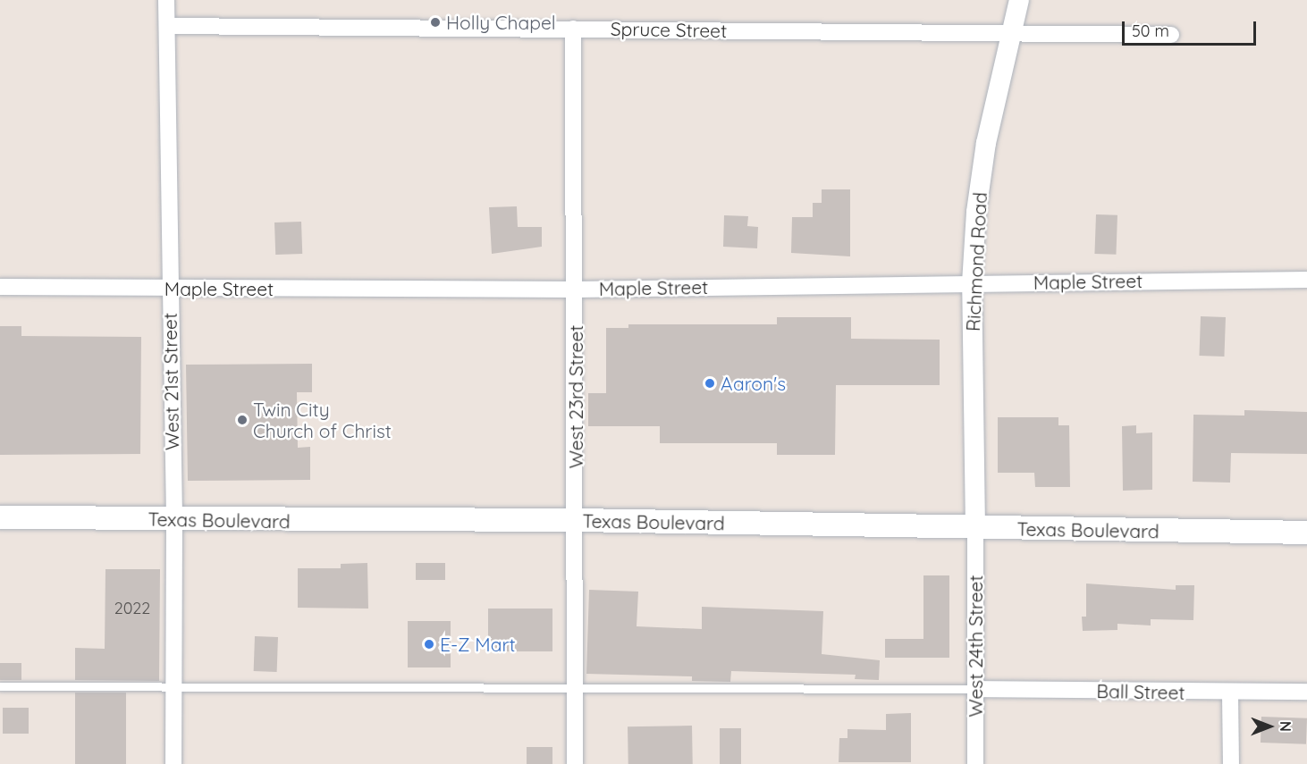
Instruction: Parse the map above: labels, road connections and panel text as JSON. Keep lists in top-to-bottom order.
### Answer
{
  "streets": {
    "main road": ["Texas Boulevard"],
    "street": [
      "Spruce Street",
      "Richmond Road",
      "Maple Street",
      "West 21st Street",
      "West 23rd Street",
      "West 24th Street",
      "Ball Street"
    ]
  },
  "crossings": [
    ["Spruce Street", "Richmond Road"],
    ["Spruce Street", "West 21st Street"],
    ["Spruce Street", "West 23rd Street"],
    ["Richmond Road", "Maple Street"],
    ["Richmond Road", "Texas Boulevard"],
    ["Richmond Road", "West 24th Street"],
    ["Maple Street", "West 21st Street"],
    ["Maple Street", "West 23rd Street"],
    ["West 21st Street", "Texas Boulevard"],
    ["West 23rd Street", "Texas Boulevard"],
    ["Texas Boulevard", "West 24th Street"],
    ["West 24th Street", "Ball Street"]
  ],
  "places": [
    "Holly Chapel",
    "Aaron's",
    "Twin City Church of Christ",
    "E-Z Mart"
  ],
  "house_numbers": ["2022"],
  "scale_bar": "50 m",
  "north": "right"
}
